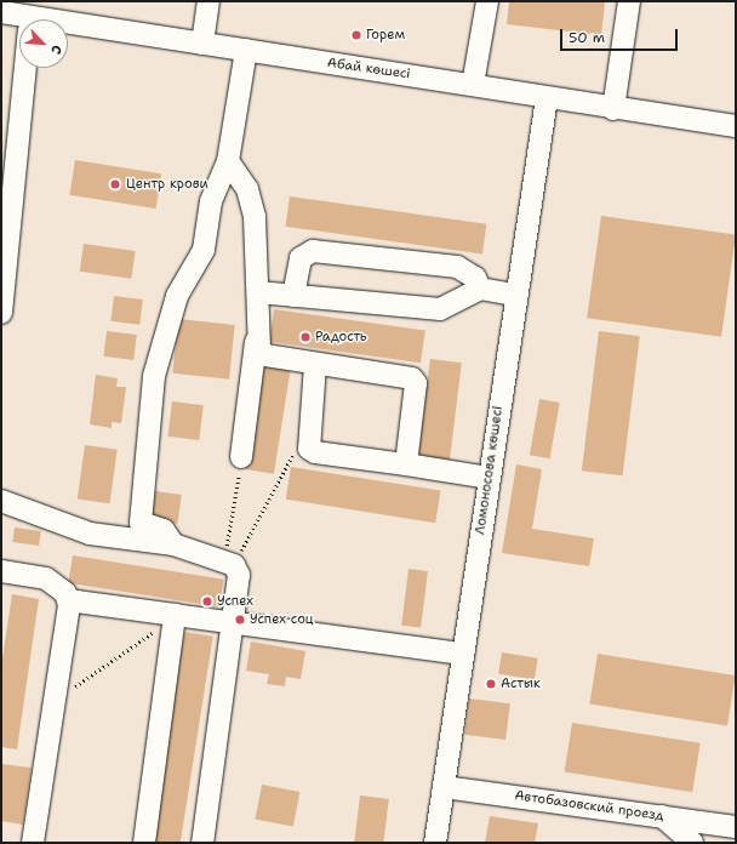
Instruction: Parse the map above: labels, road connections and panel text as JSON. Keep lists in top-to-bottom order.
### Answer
{
  "streets": {
    "street": ["Абай көшесі", "Ломоносова көшесі", "Автобазовский проезд"]
  },
  "crossings": [
    ["Абай көшесі", "Ломоносова көшесі"],
    ["Ломоносова көшесі", "Автобазовский проезд"]
  ],
  "places": [
    "Горем",
    "Центр крови",
    "Радость",
    "Успех",
    "Успех соц",
    "Астык"
  ],
  "scale_bar": "50 m",
  "north": "bottom right"
}
